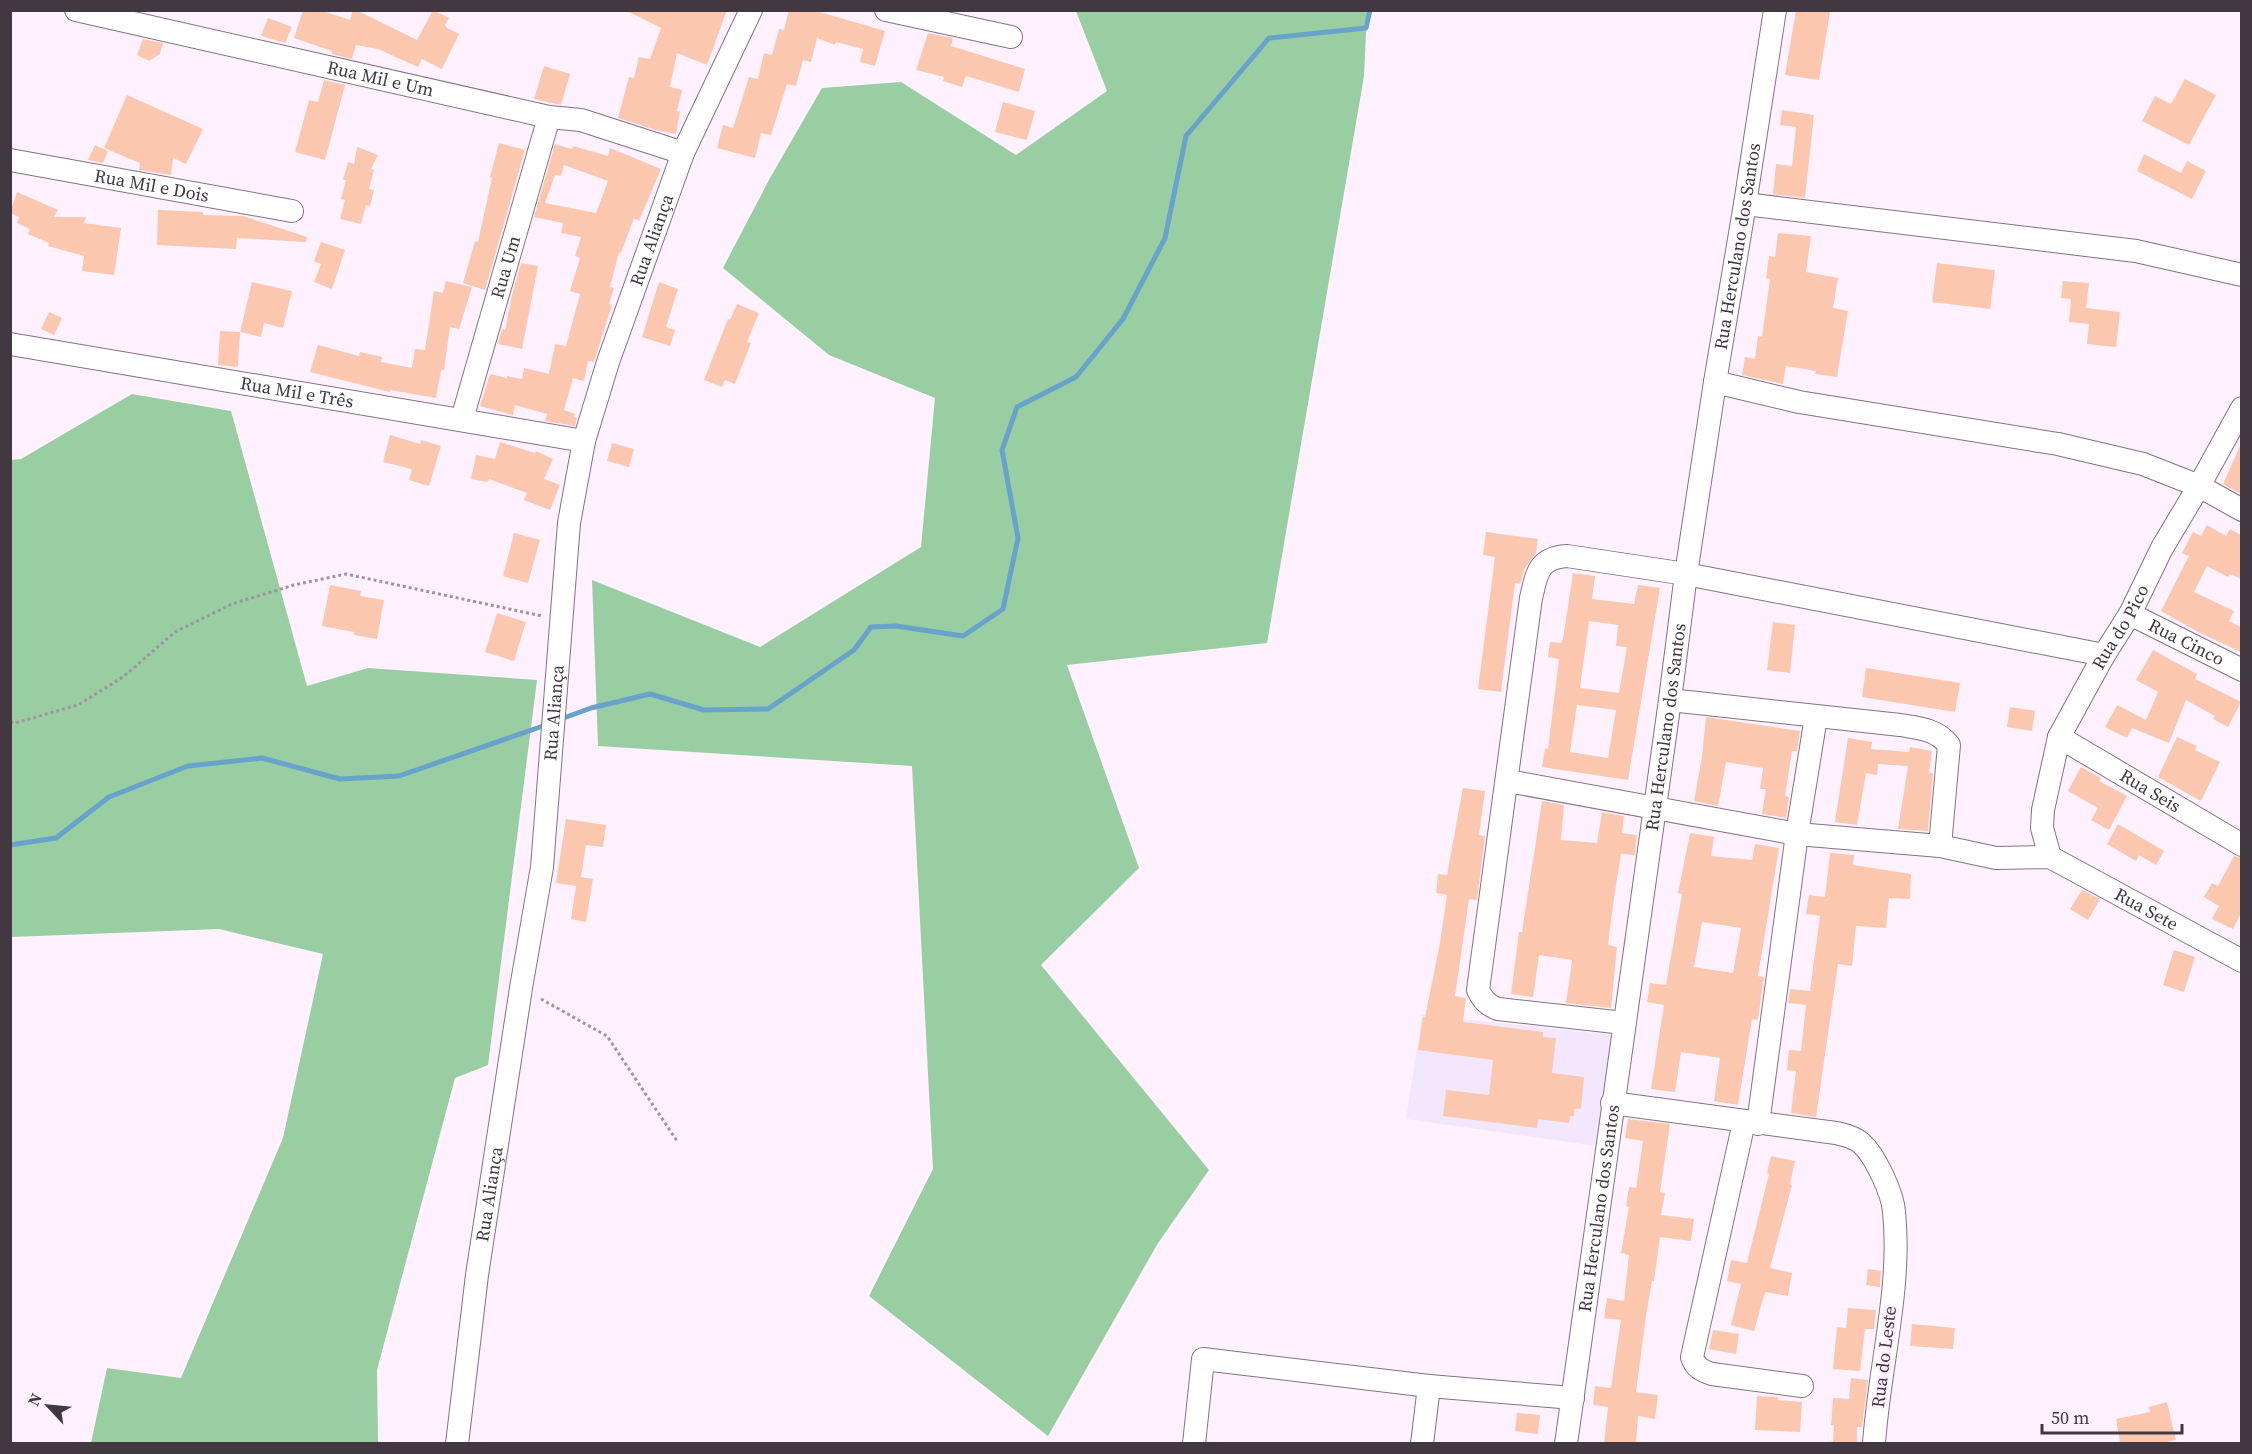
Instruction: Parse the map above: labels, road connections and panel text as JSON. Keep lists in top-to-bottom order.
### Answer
{
  "streets": {
    "street": [
      "Rua Mil e Um",
      "Rua Mil e Dois",
      "Rua Aliança",
      "Rua Herculano dos Santos",
      "Rua Um",
      "Rua Mil e Três",
      "Rua do Pico",
      "Rua Cinco",
      "Rua Seis",
      "Rua Sete",
      "Rua do Leste"
    ]
  },
  "crossings": [
    ["Rua Mil e Um", "Rua Aliança"],
    ["Rua Mil e Um", "Rua Um"],
    ["Rua Aliança", "Rua Mil e Três"],
    ["Rua Herculano dos Santos", "Rua do Leste"],
    ["Rua Um", "Rua Mil e Três"],
    ["Rua do Pico", "Rua Cinco"],
    ["Rua do Pico", "Rua Seis"],
    ["Rua do Pico", "Rua Sete"]
  ],
  "scale_bar": "50 m",
  "north": "top left"
}
